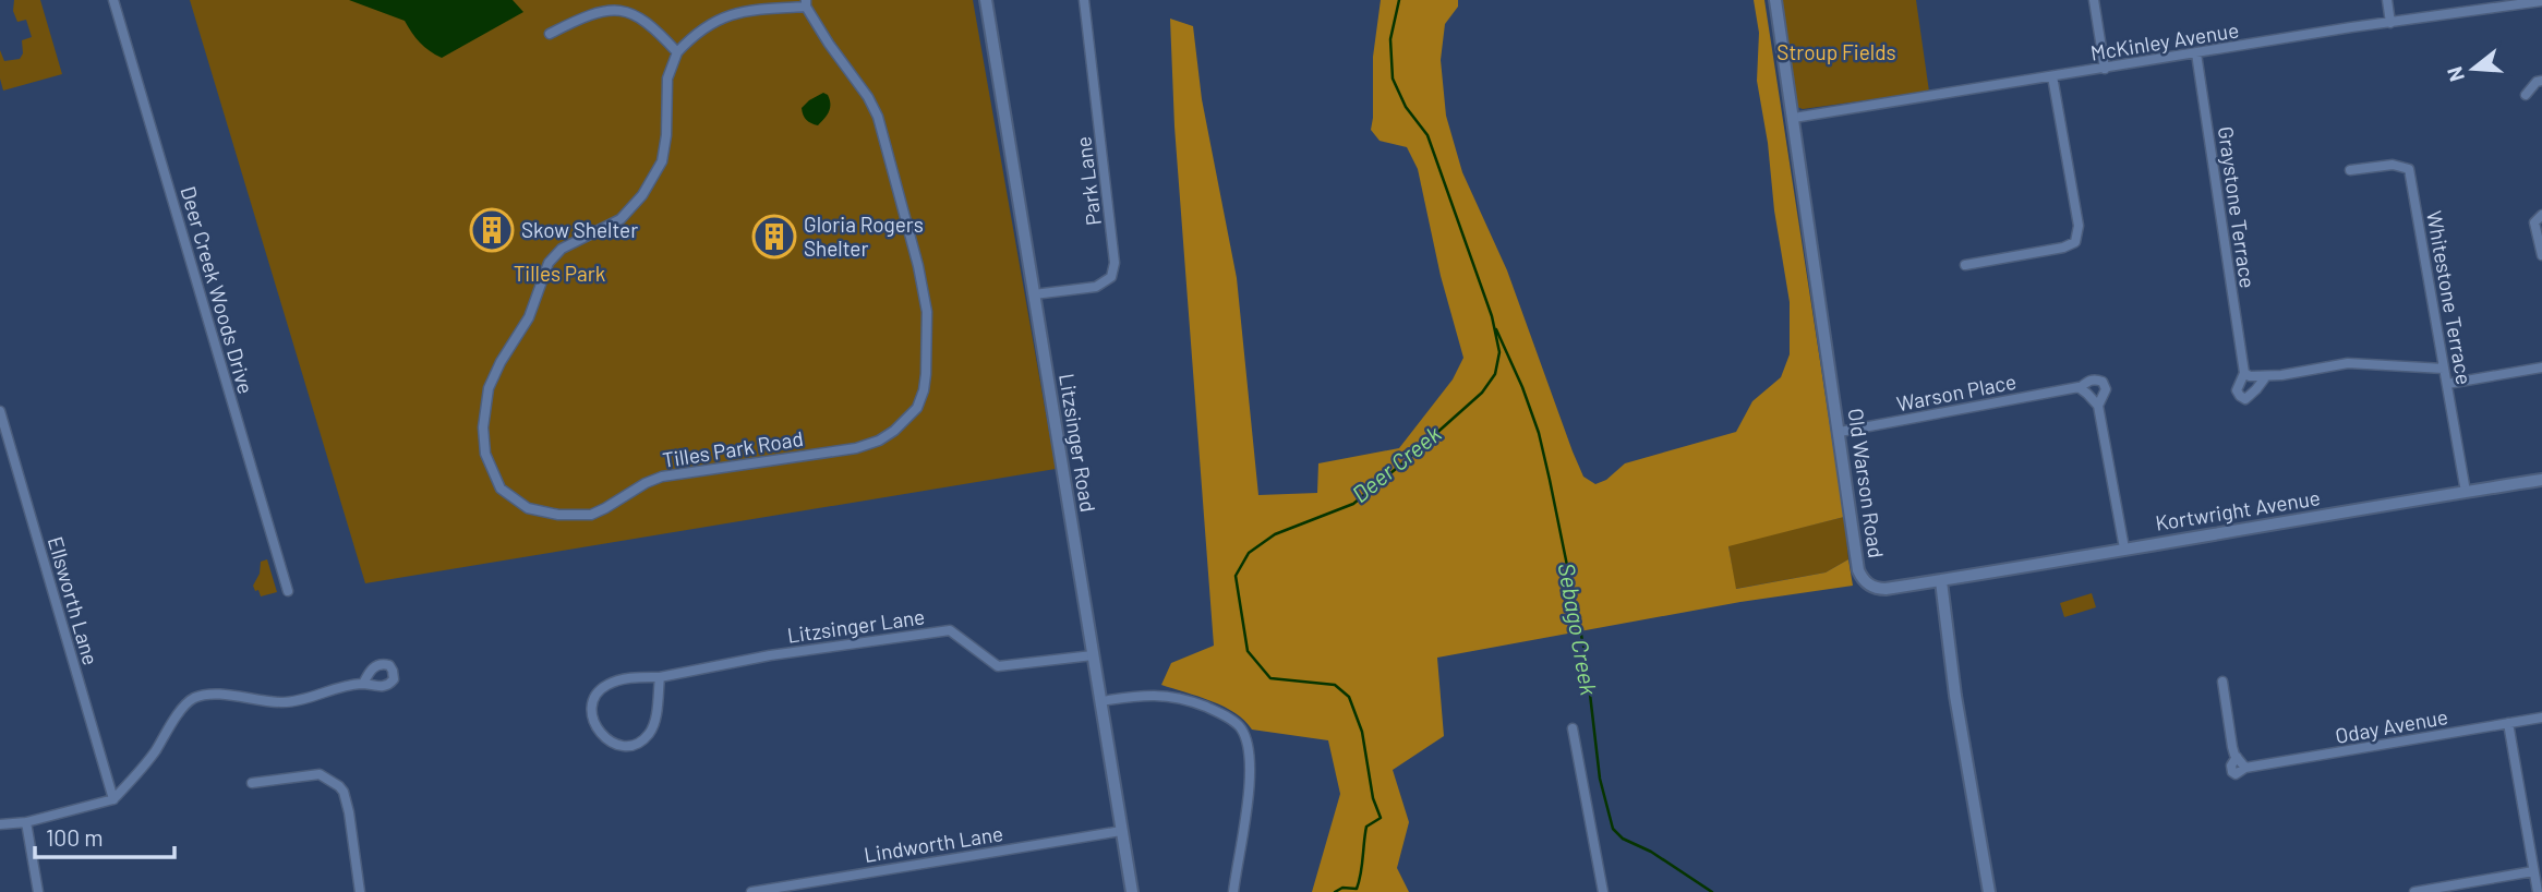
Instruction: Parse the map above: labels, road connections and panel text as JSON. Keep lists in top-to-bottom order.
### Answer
{
  "streets": {
    "street": [
      "McKinley Avenue",
      "Park Lane",
      "Graystone Terrace",
      "Deer Creek Woods Drive",
      "Whitestone Terrace",
      "Warson Place",
      "Litzsinger Road",
      "Tilles Park Road",
      "Old Warson Road",
      "Kortwright Avenue",
      "Ellsworth Lane",
      "Litzsinger Lane",
      "Oday Avenue",
      "Lindworth Lane"
    ]
  },
  "crossings": [
    ["McKinley Avenue", "Graystone Terrace"],
    ["McKinley Avenue", "Old Warson Road"],
    ["Park Lane", "Litzsinger Road"],
    ["Whitestone Terrace", "Kortwright Avenue"],
    ["Warson Place", "Old Warson Road"],
    ["Warson Place", "Kortwright Avenue"],
    ["Litzsinger Road", "Litzsinger Lane"],
    ["Litzsinger Road", "Lindworth Lane"],
    ["Old Warson Road", "Kortwright Avenue"]
  ],
  "water": ["Deer Creek", "Sebago Creek"],
  "parks": ["Stroup Fields", "Tilles Park"],
  "places": {
    "building": ["Skow Shelter", "Gloria Rogers Shelter"]
  },
  "scale_bar": "100 m",
  "north": "left"
}
